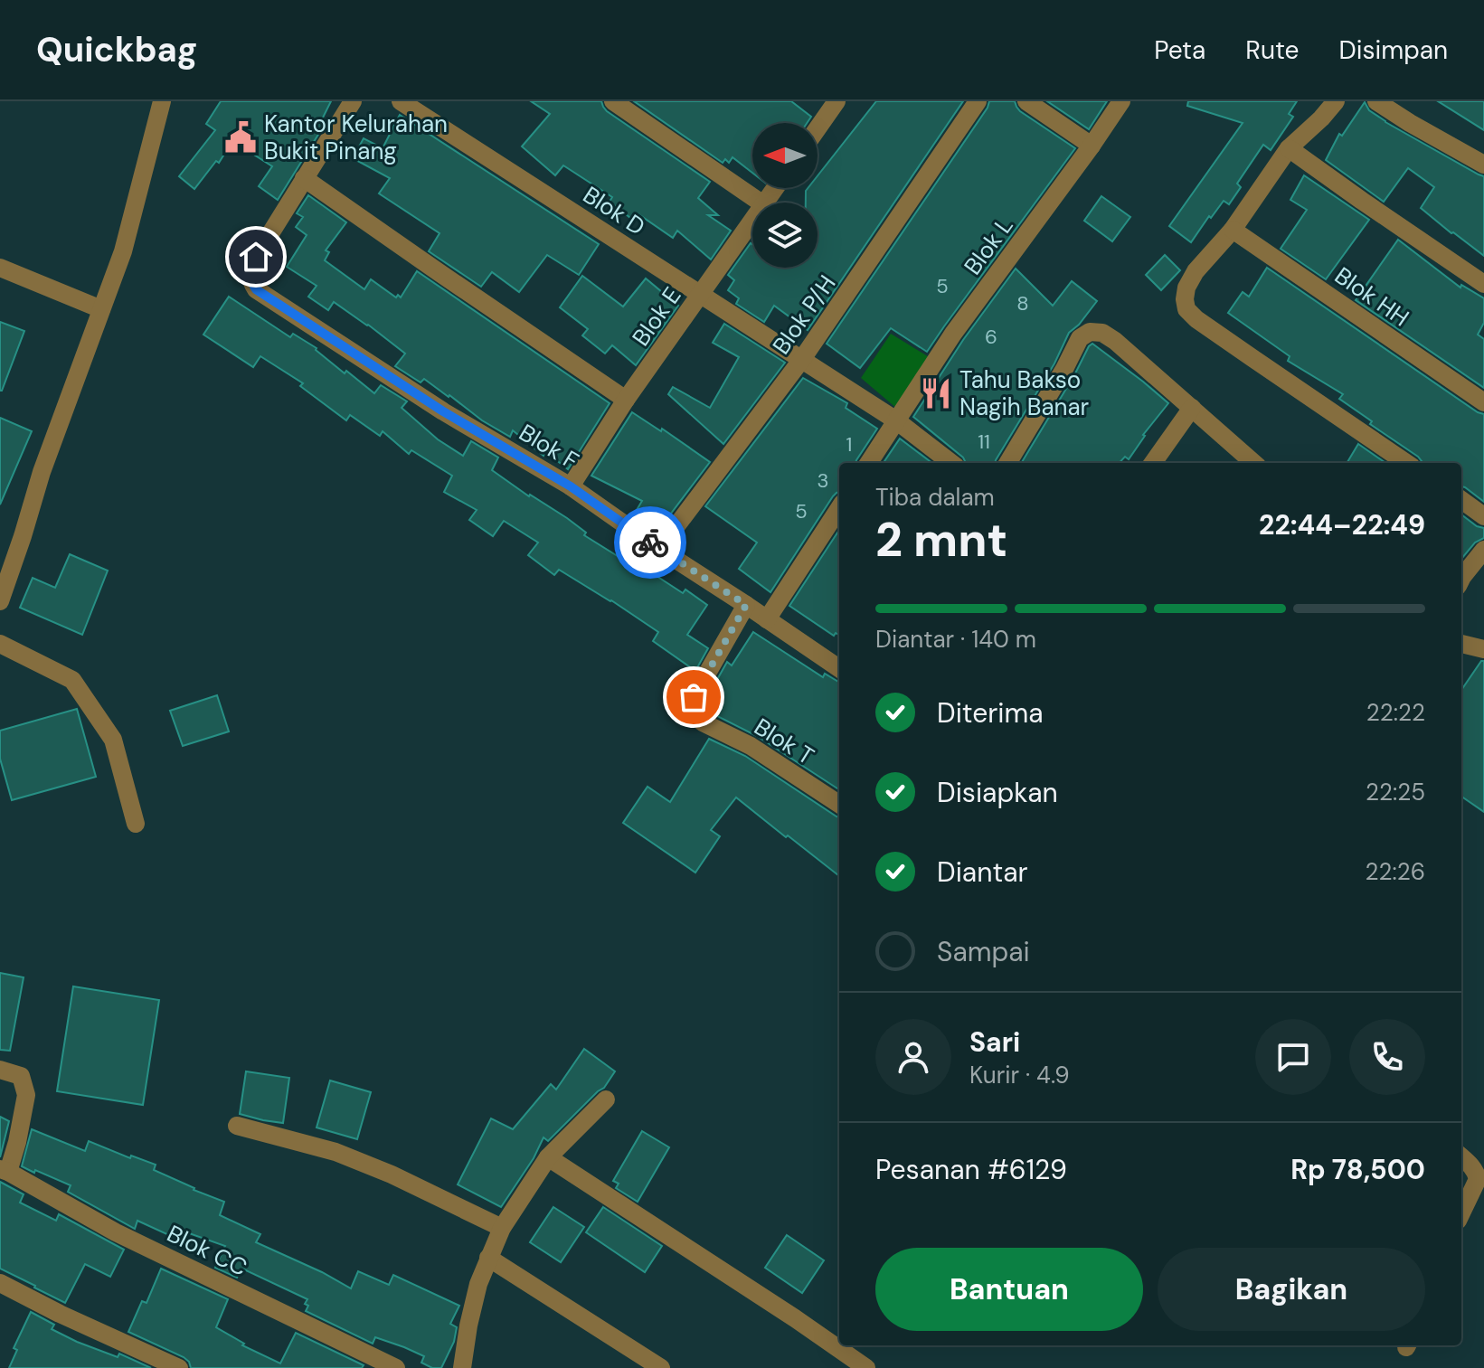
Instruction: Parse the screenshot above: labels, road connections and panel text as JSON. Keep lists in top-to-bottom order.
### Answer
{
  "streets": {
    "street": [
      "Blok D",
      "Blok L",
      "Blok HH",
      "Blok P/H",
      "Blok E",
      "Blok F",
      "Blok T",
      "Blok CC"
    ]
  },
  "crossings": [
    ["Blok D", "Blok L"],
    ["Blok D", "Blok P/H"],
    ["Blok D", "Blok E"],
    ["Blok P/H", "Blok F"],
    ["Blok E", "Blok F"],
    ["Blok F", "Blok T"]
  ],
  "places": {
    "public building": ["Kantor Kelurahan Bukit Pinang"],
    "restaurant": ["Tahu Bakso Nagih Banar"]
  },
  "house_numbers": [
    "5",
    "8",
    "6",
    "11",
    "1",
    "3",
    "5"
  ],
  "north": "left",
  "page": {
    "header": "Quickbag",
    "nav": ["Peta", "Rute", "Disimpan"],
    "heading": ["2 mnt", "Tiba dalam", "22:44–22:49"],
    "panel": [
      "Sari",
      "Kurir · 4.9",
      "Pesanan #6129",
      "Rp 78,500"
    ],
    "bar": "Diantar · 140 m",
    "list": [
      ["Diterima", "22:22"],
      ["Disiapkan", "22:25"],
      ["Diantar", "22:26"],
      "Sampai"
    ],
    "buttons": ["Bantuan", "Bagikan"]
  }
}
